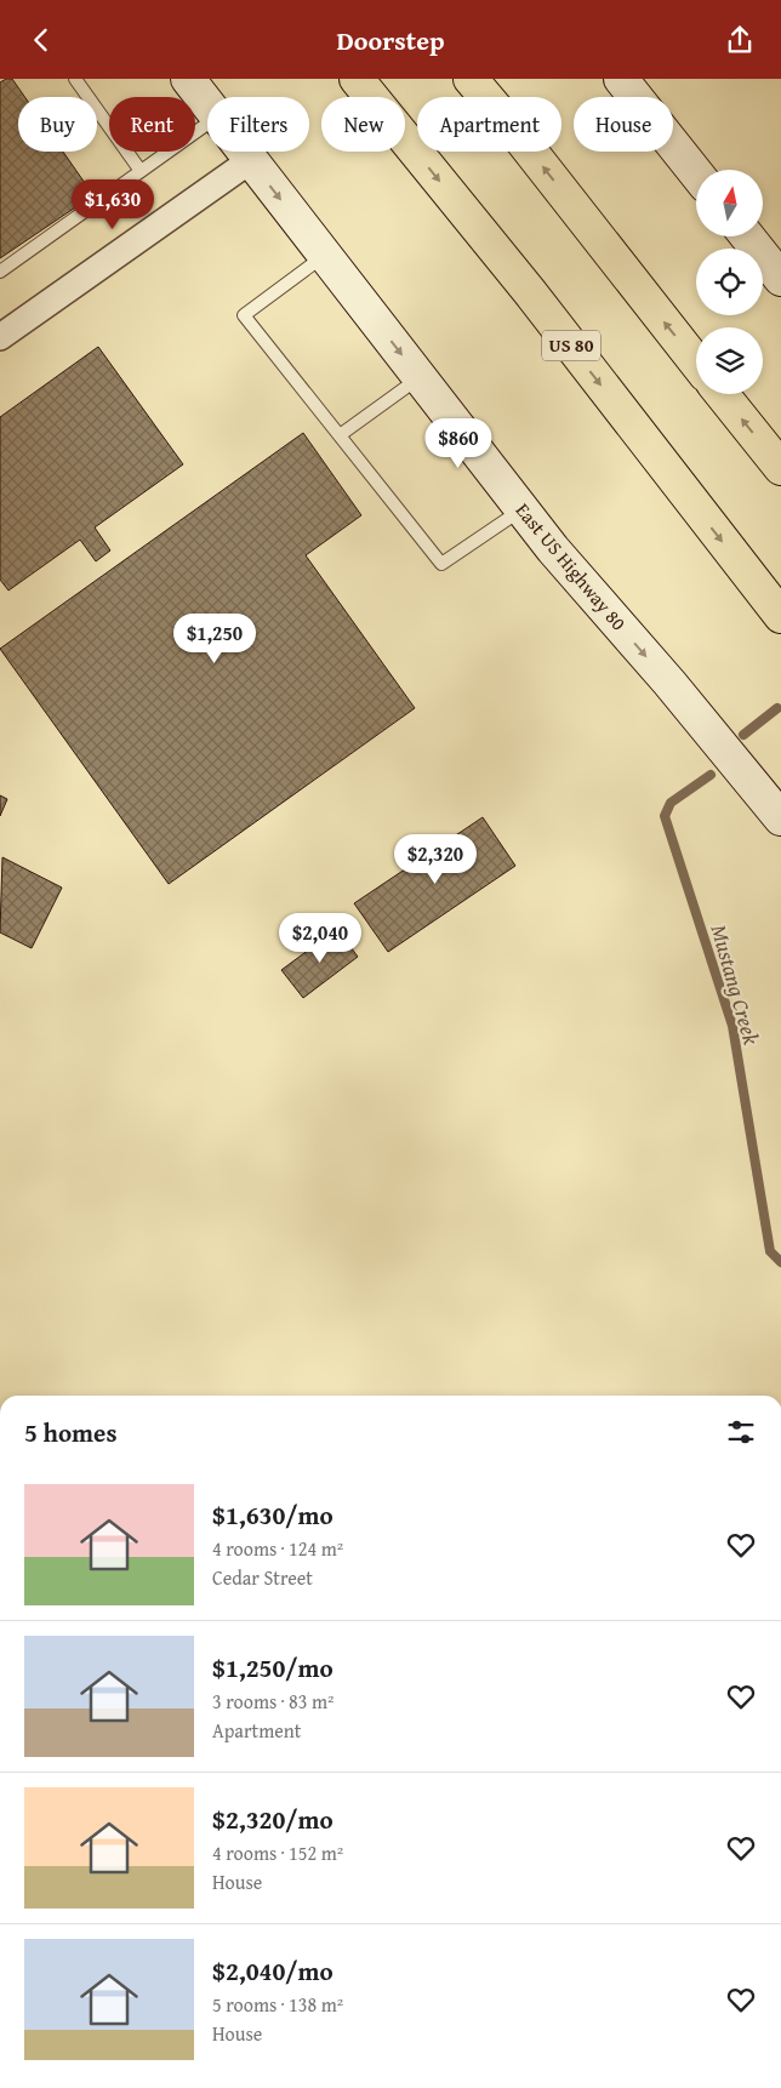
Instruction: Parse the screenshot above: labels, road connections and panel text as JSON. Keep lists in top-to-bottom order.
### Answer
{
  "streets": {
    "highway": ["US 80"],
    "main road": ["East US Highway 80"]
  },
  "one_way": ["East US Highway 80"],
  "water": ["Mustang Creek"],
  "north": "top",
  "page": {
    "header": "Doorstep",
    "chip": [
      "Buy",
      "Rent",
      "Filters",
      "New",
      "Apartment",
      "House"
    ],
    "price": [
      "$1,630",
      "$860",
      "$1,250",
      "$2,320",
      "$2,040"
    ],
    "heading": "5 homes",
    "list": [
      {
        "name": "$1,630/mo",
        "note": "4 rooms · 124 m² · Cedar Street"
      },
      {
        "name": "$1,250/mo",
        "note": "3 rooms · 83 m² · Apartment"
      },
      {
        "name": "$2,320/mo",
        "note": "4 rooms · 152 m² · House"
      },
      {
        "name": "$2,040/mo",
        "note": "5 rooms · 138 m² · House"
      }
    ]
  }
}
